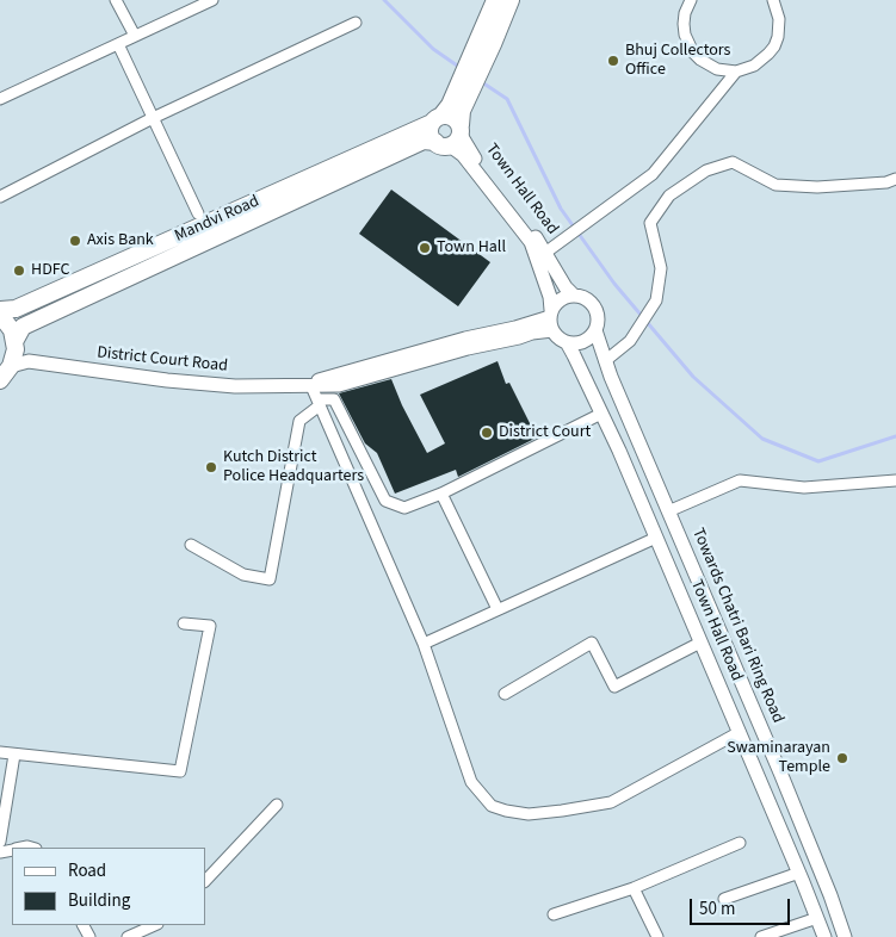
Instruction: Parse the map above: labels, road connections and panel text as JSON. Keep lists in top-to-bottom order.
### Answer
{
  "streets": {
    "main road": ["Mandvi Road"],
    "street": ["Town Hall Road", "District Court Road", "Towards Chatri Bari Ring Road"]
  },
  "crossings": [
    ["Town Hall Road", "Mandvi Road"],
    ["Town Hall Road", "District Court Road"],
    ["Town Hall Road", "Towards Chatri Bari Ring Road"],
    ["District Court Road", "Towards Chatri Bari Ring Road"]
  ],
  "places": [
    "Bhuj Collectors Office",
    "Axis Bank",
    "Town Hall",
    "HDFC",
    "District Court",
    "Kutch District Police Headquarters",
    "Swaminarayan Temple"
  ],
  "legend": ["Road", "Building"],
  "scale_bar": "50 m"
}
